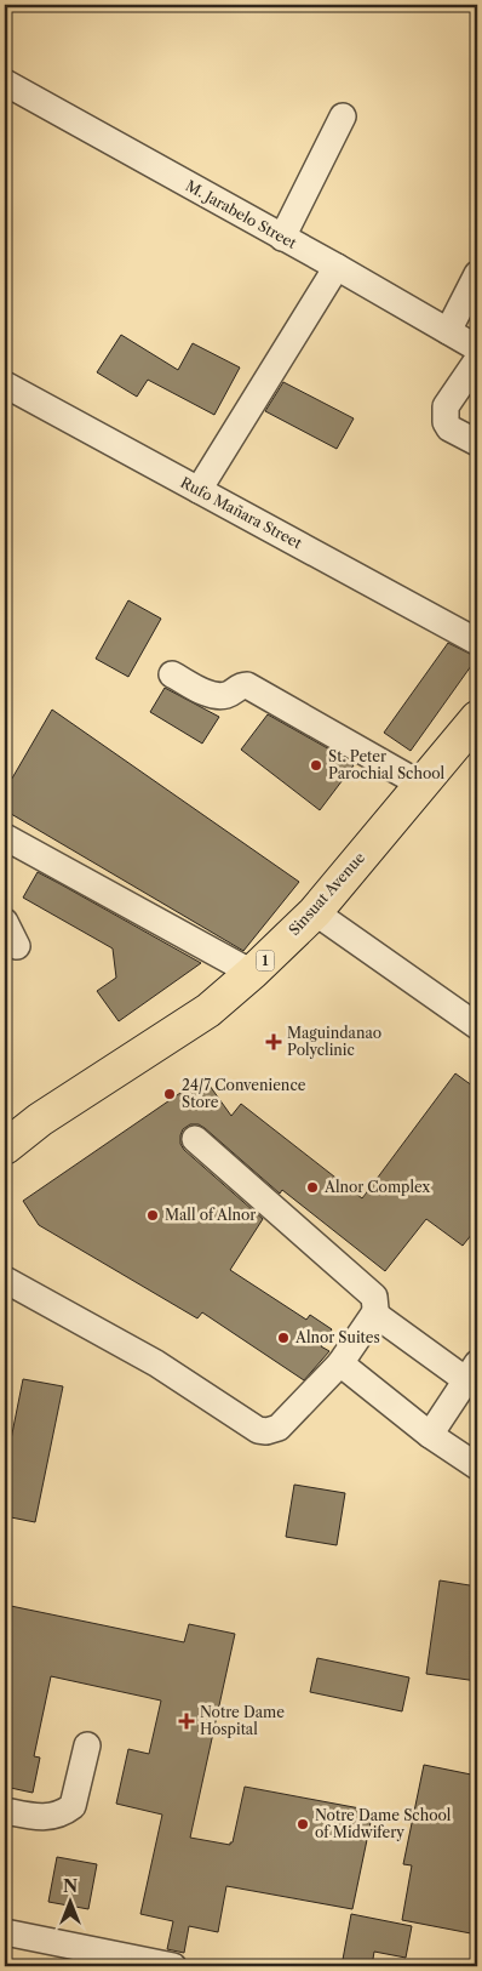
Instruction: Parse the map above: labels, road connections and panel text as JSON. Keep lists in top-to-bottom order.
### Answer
{
  "streets": {
    "main road": ["Sinsuat Avenue", "1"],
    "street": ["M. Jarabelo Street", "Rufo Mañara Street"]
  },
  "places": {
    "other": [
      "St. Peter Parochial School",
      "24/7 Convenience Store",
      "Alnor Complex",
      "Mall of Alnor",
      "Alnor Suites",
      "Notre Dame School of Midwifery"
    ],
    "health": ["Maguindanao Polyclinic", "Notre Dame Hospital"]
  },
  "north": "top"
}
